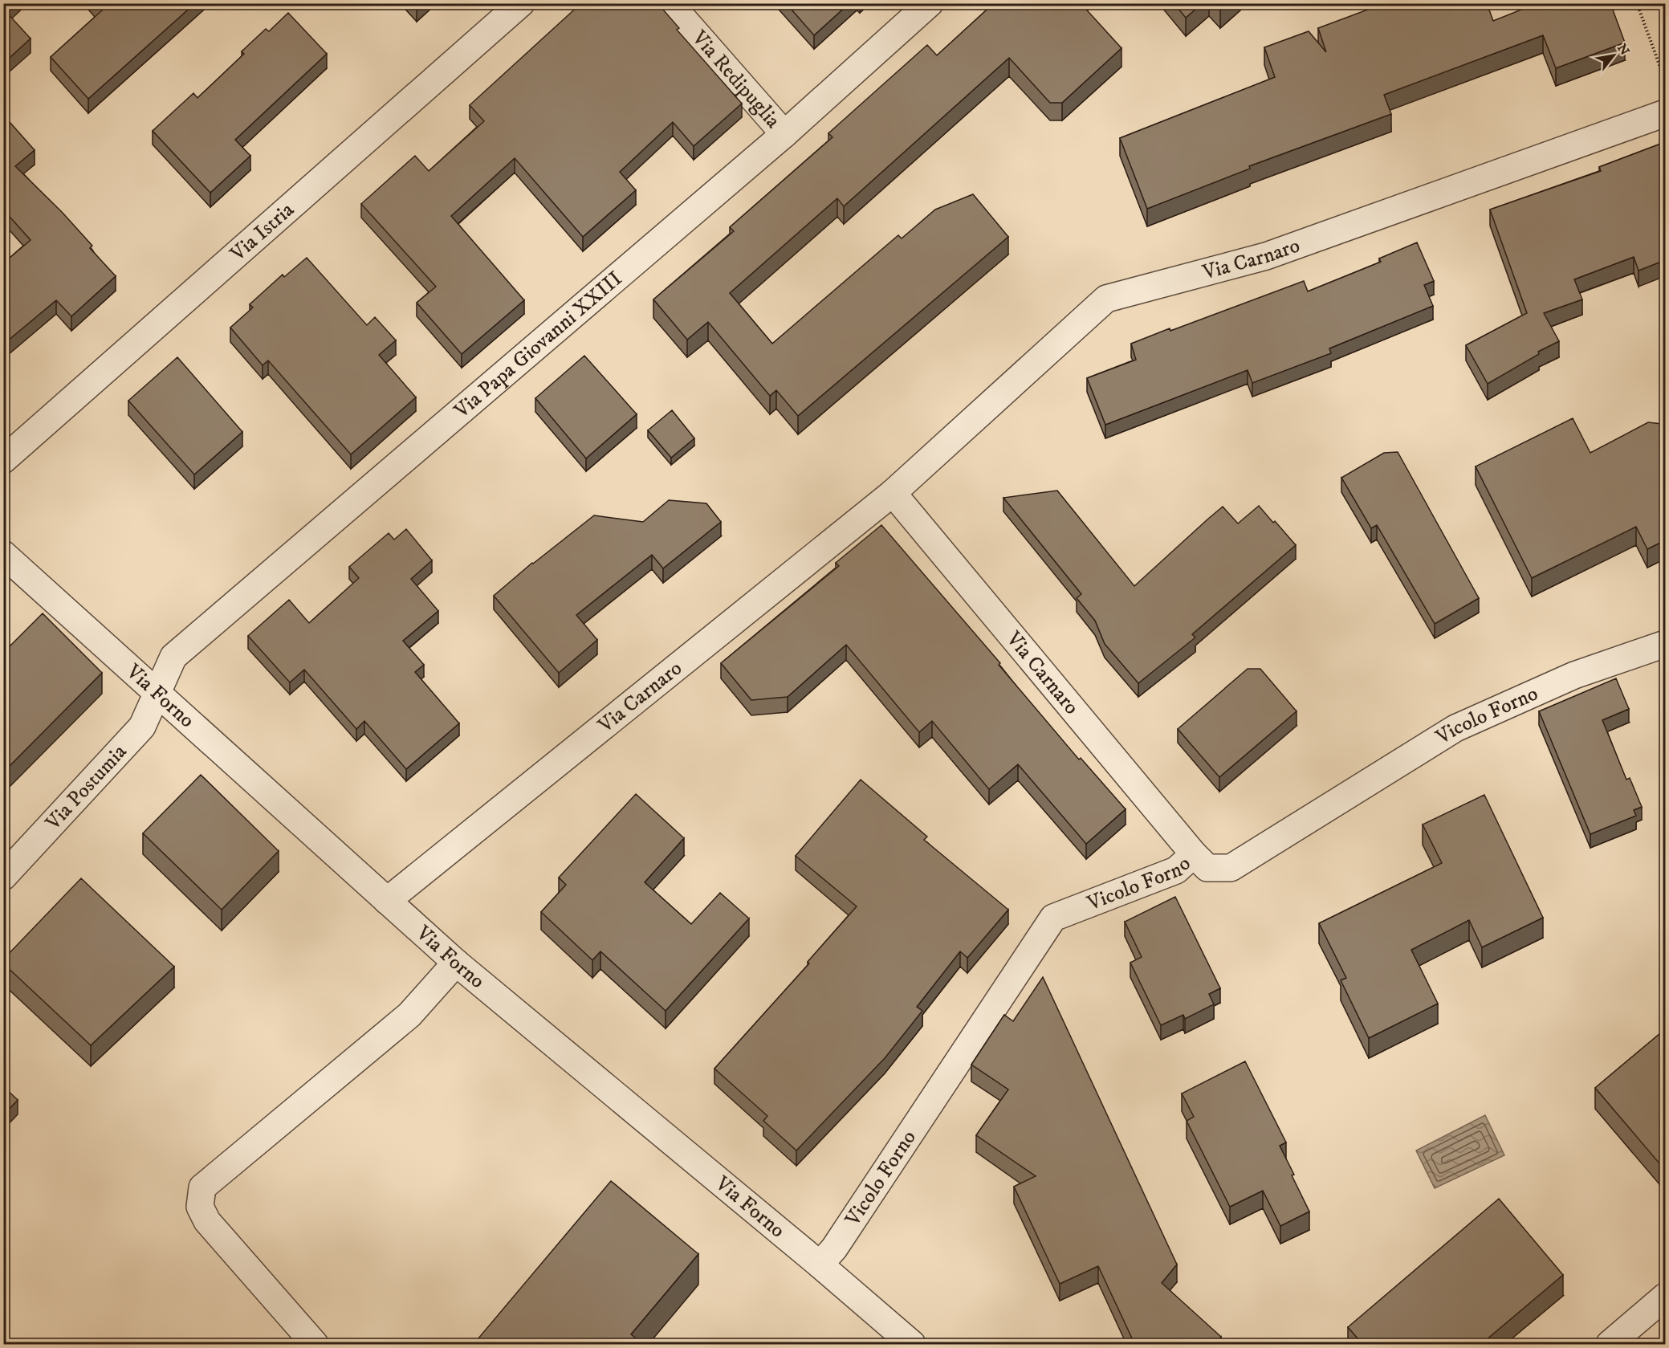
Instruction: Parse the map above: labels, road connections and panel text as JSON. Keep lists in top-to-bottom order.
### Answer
{
  "streets": {
    "street": [
      "Via Redipuglia",
      "Via Istria",
      "Via Carnaro",
      "Via Papa Giovanni XXIII",
      "Via Forno",
      "Vicolo Forno",
      "Via Postumia"
    ]
  },
  "crossings": [
    ["Via Redipuglia", "Via Papa Giovanni XXIII"],
    ["Via Carnaro", "Via Forno"],
    ["Via Carnaro", "Vicolo Forno"],
    ["Via Papa Giovanni XXIII", "Via Forno"],
    ["Via Papa Giovanni XXIII", "Via Postumia"],
    ["Via Forno", "Vicolo Forno"],
    ["Via Forno", "Via Postumia"]
  ],
  "north": "top right"
}
